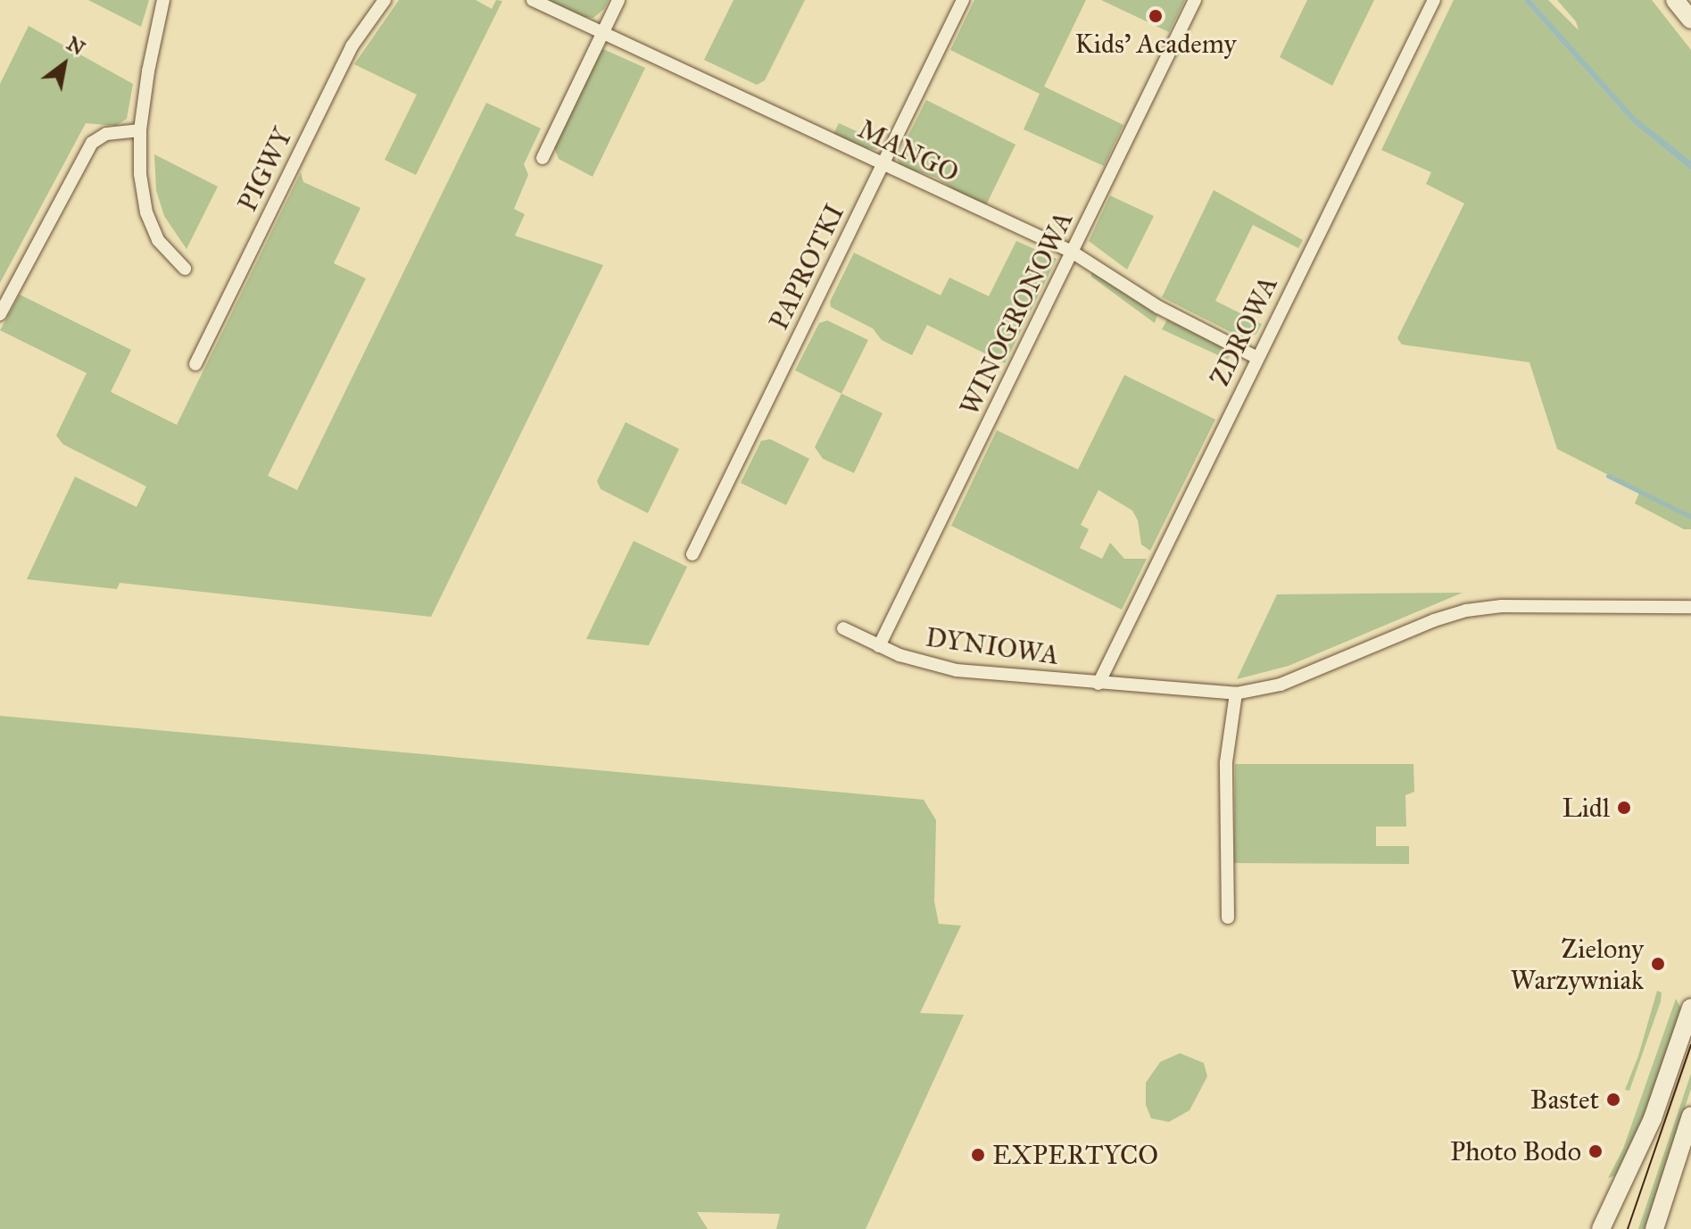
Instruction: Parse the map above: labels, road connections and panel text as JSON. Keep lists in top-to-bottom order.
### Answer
{
  "streets": {
    "street": [
      "MANGO",
      "PIGWY",
      "PAPROTKI",
      "WINOGRONOWA",
      "ZDROWA",
      "DYNIOWA"
    ]
  },
  "crossings": [
    ["MANGO", "PAPROTKI"],
    ["MANGO", "WINOGRONOWA"],
    ["MANGO", "ZDROWA"],
    ["WINOGRONOWA", "DYNIOWA"],
    ["ZDROWA", "DYNIOWA"]
  ],
  "places": [
    "Kids' Academy",
    "Lidl",
    "Zielony Warzywniak",
    "Bastet",
    "Photo Bodo",
    "EXPERTYCO"
  ],
  "north": "top right"
}
